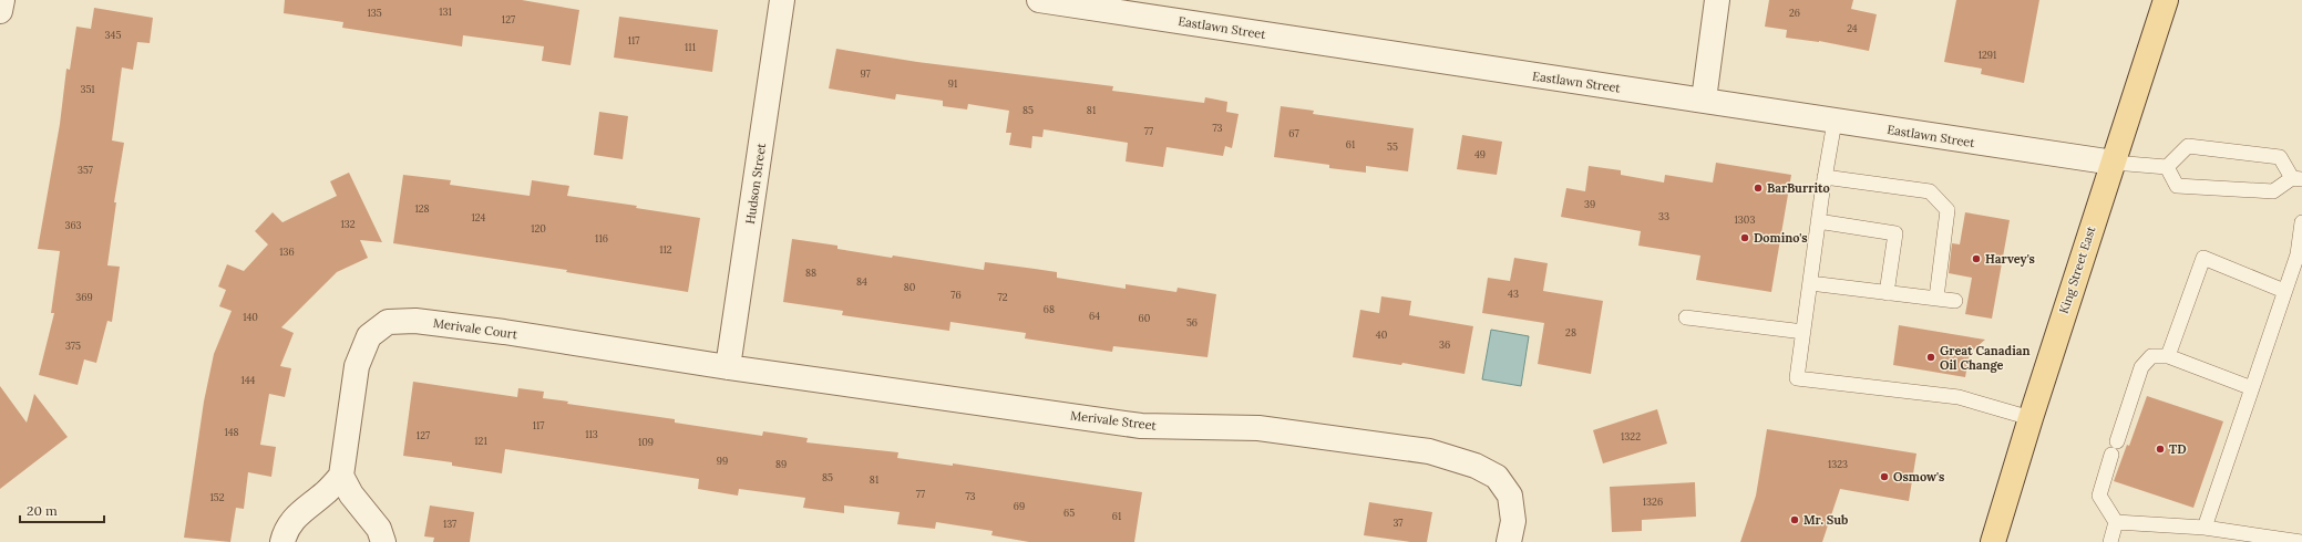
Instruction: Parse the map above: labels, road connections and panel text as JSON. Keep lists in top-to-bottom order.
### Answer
{
  "streets": {
    "main road": ["King Street East"],
    "street": [
      "Eastlawn Street",
      "Hudson Street",
      "Merivale Court",
      "Merivale Street"
    ]
  },
  "crossings": [
    ["Eastlawn Street", "King Street East"],
    ["Hudson Street", "Merivale Court"],
    ["Hudson Street", "Merivale Street"],
    ["Merivale Court", "Merivale Street"]
  ],
  "places": [
    "BarBurrito",
    "Domino's",
    "Harvey's",
    "Great Canadian Oil Change",
    "TD",
    "Osmow's",
    "Mr. Sub"
  ],
  "house_numbers": [
    "131",
    "135",
    "26",
    "127",
    "24",
    "345",
    "117",
    "111",
    "1291",
    "97",
    "91",
    "351",
    "85",
    "81",
    "73",
    "77",
    "67",
    "61",
    "55",
    "49",
    "357",
    "39",
    "128",
    "33",
    "124",
    "1303",
    "132",
    "363",
    "120",
    "116",
    "112",
    "136",
    "88",
    "84",
    "80",
    "43",
    "76",
    "369",
    "72",
    "68",
    "64",
    "140",
    "60",
    "56",
    "28",
    "40",
    "36",
    "375",
    "144",
    "117",
    "148",
    "113",
    "127",
    "1322",
    "121",
    "109",
    "99",
    "89",
    "1323",
    "85",
    "81",
    "77",
    "73",
    "152",
    "1326",
    "69",
    "65",
    "61",
    "37",
    "137"
  ],
  "scale_bar": "20 m"
}
